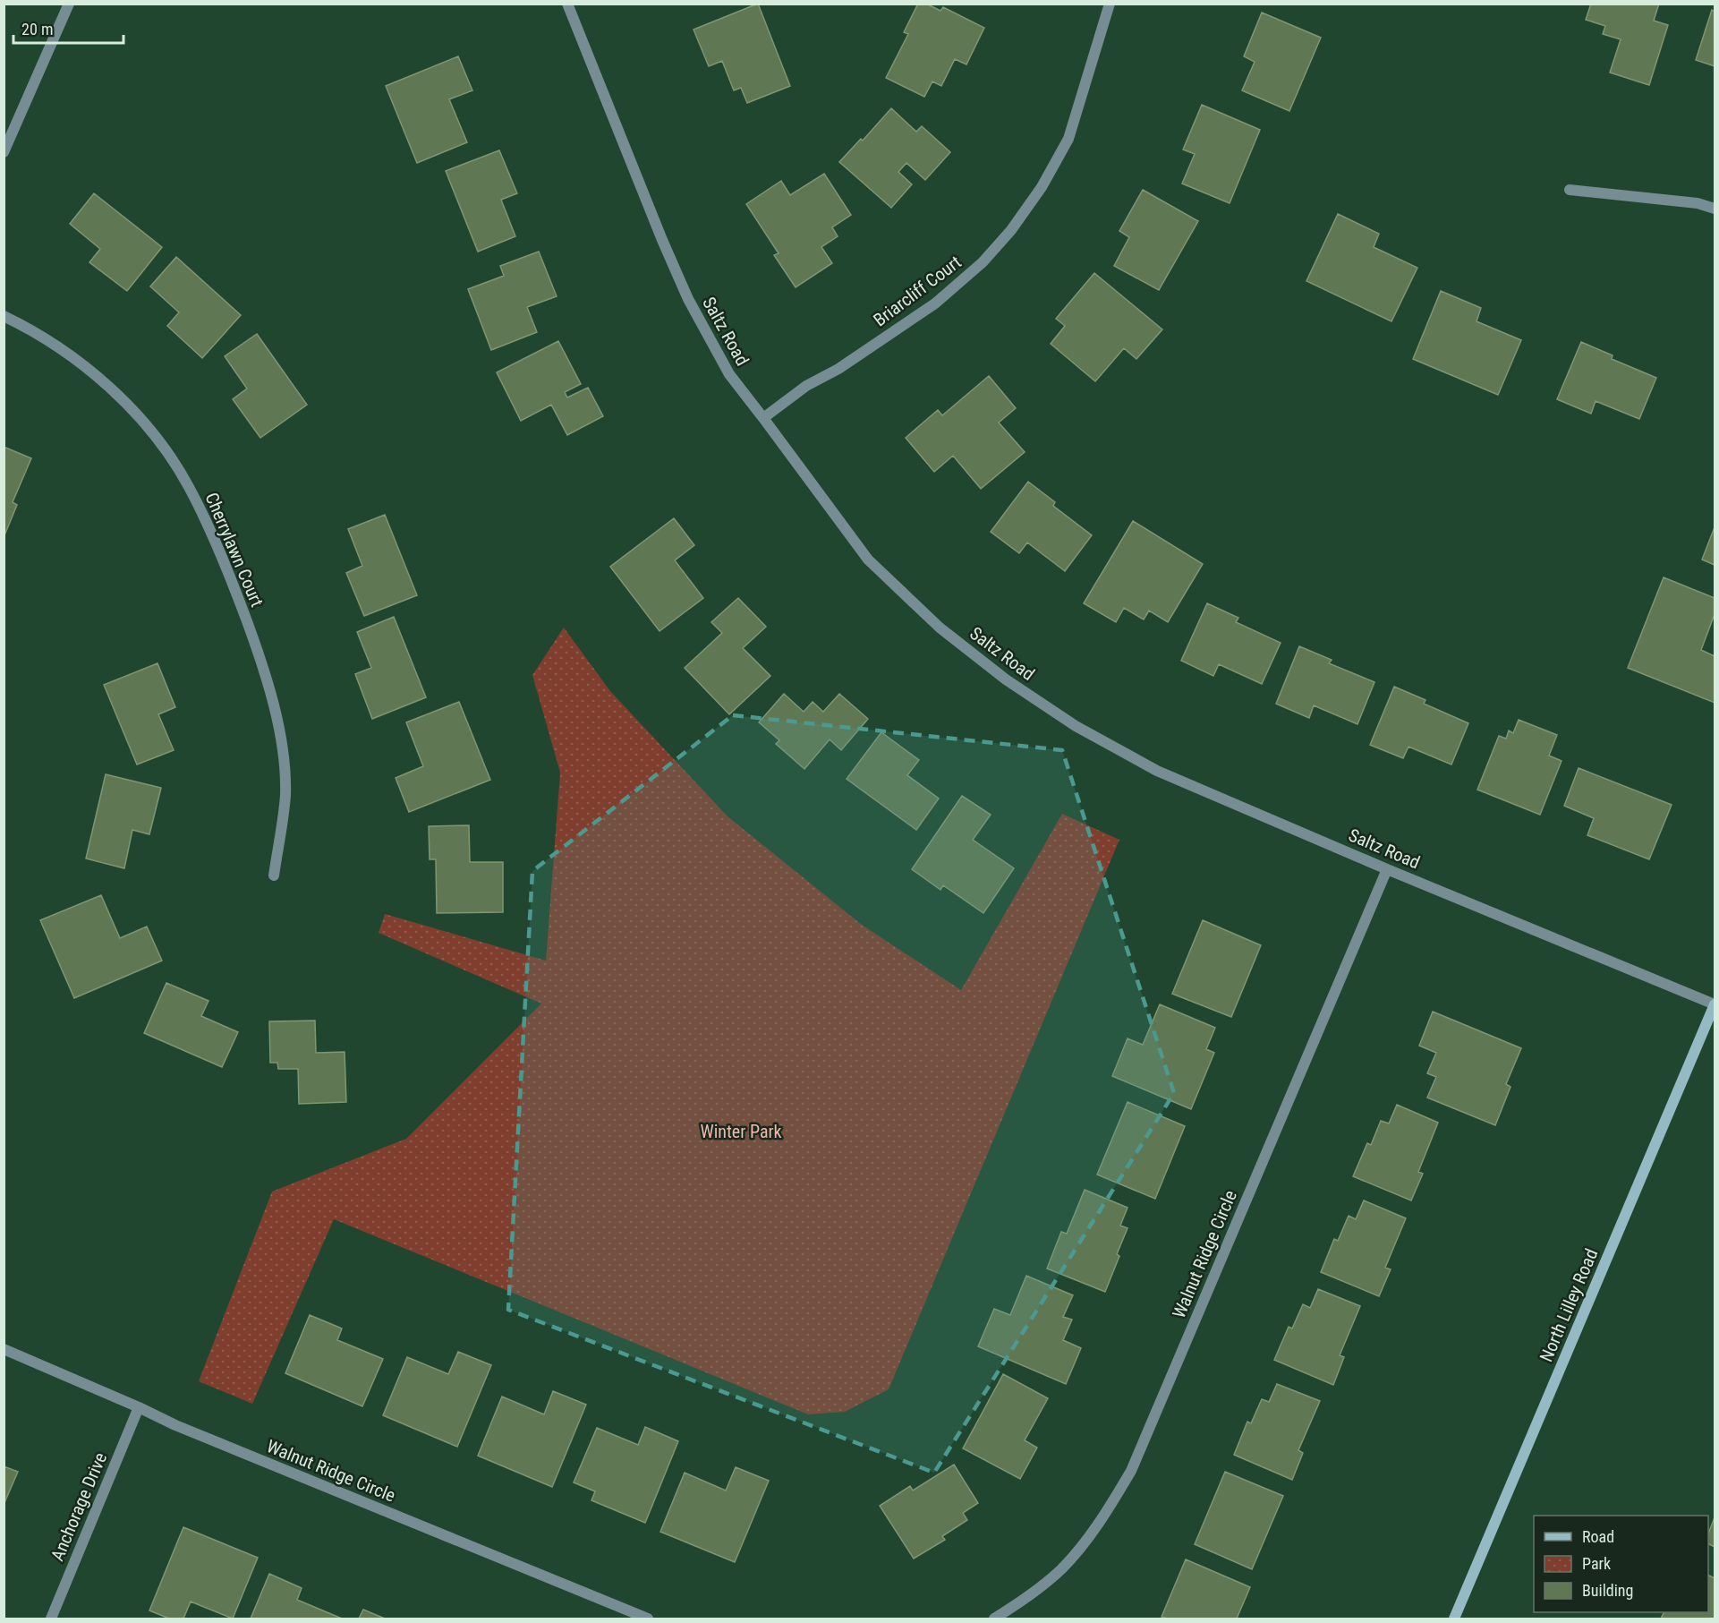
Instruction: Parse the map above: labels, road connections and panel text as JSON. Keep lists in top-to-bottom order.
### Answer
{
  "streets": {
    "street": [
      "Briarcliff Court",
      "Saltz Road",
      "Cherrylawn Court",
      "Walnut Ridge Circle",
      "North Lilley Road",
      "Anchorage Drive"
    ]
  },
  "crossings": [
    ["Briarcliff Court", "Saltz Road"],
    ["Saltz Road", "Walnut Ridge Circle"],
    ["Saltz Road", "North Lilley Road"],
    ["Walnut Ridge Circle", "Anchorage Drive"]
  ],
  "parks": ["Winter Park"],
  "legend": ["Road", "Park", "Building"],
  "scale_bar": "20 m"
}
